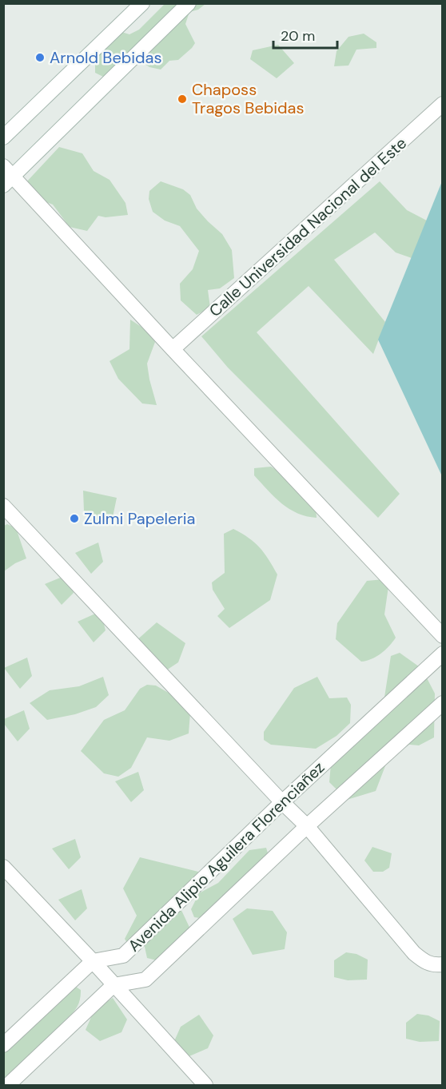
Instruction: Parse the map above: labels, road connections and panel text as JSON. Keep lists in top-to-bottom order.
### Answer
{
  "streets": {
    "street": ["Calle Universidad Nacional del Este", "Avenida Alipio Aguilera Florenciañez"]
  },
  "places": ["Arnold Bebidas", "Chaposs Tragos Bebidas", "Zulmi Papeleria"],
  "scale_bar": "20 m"
}
